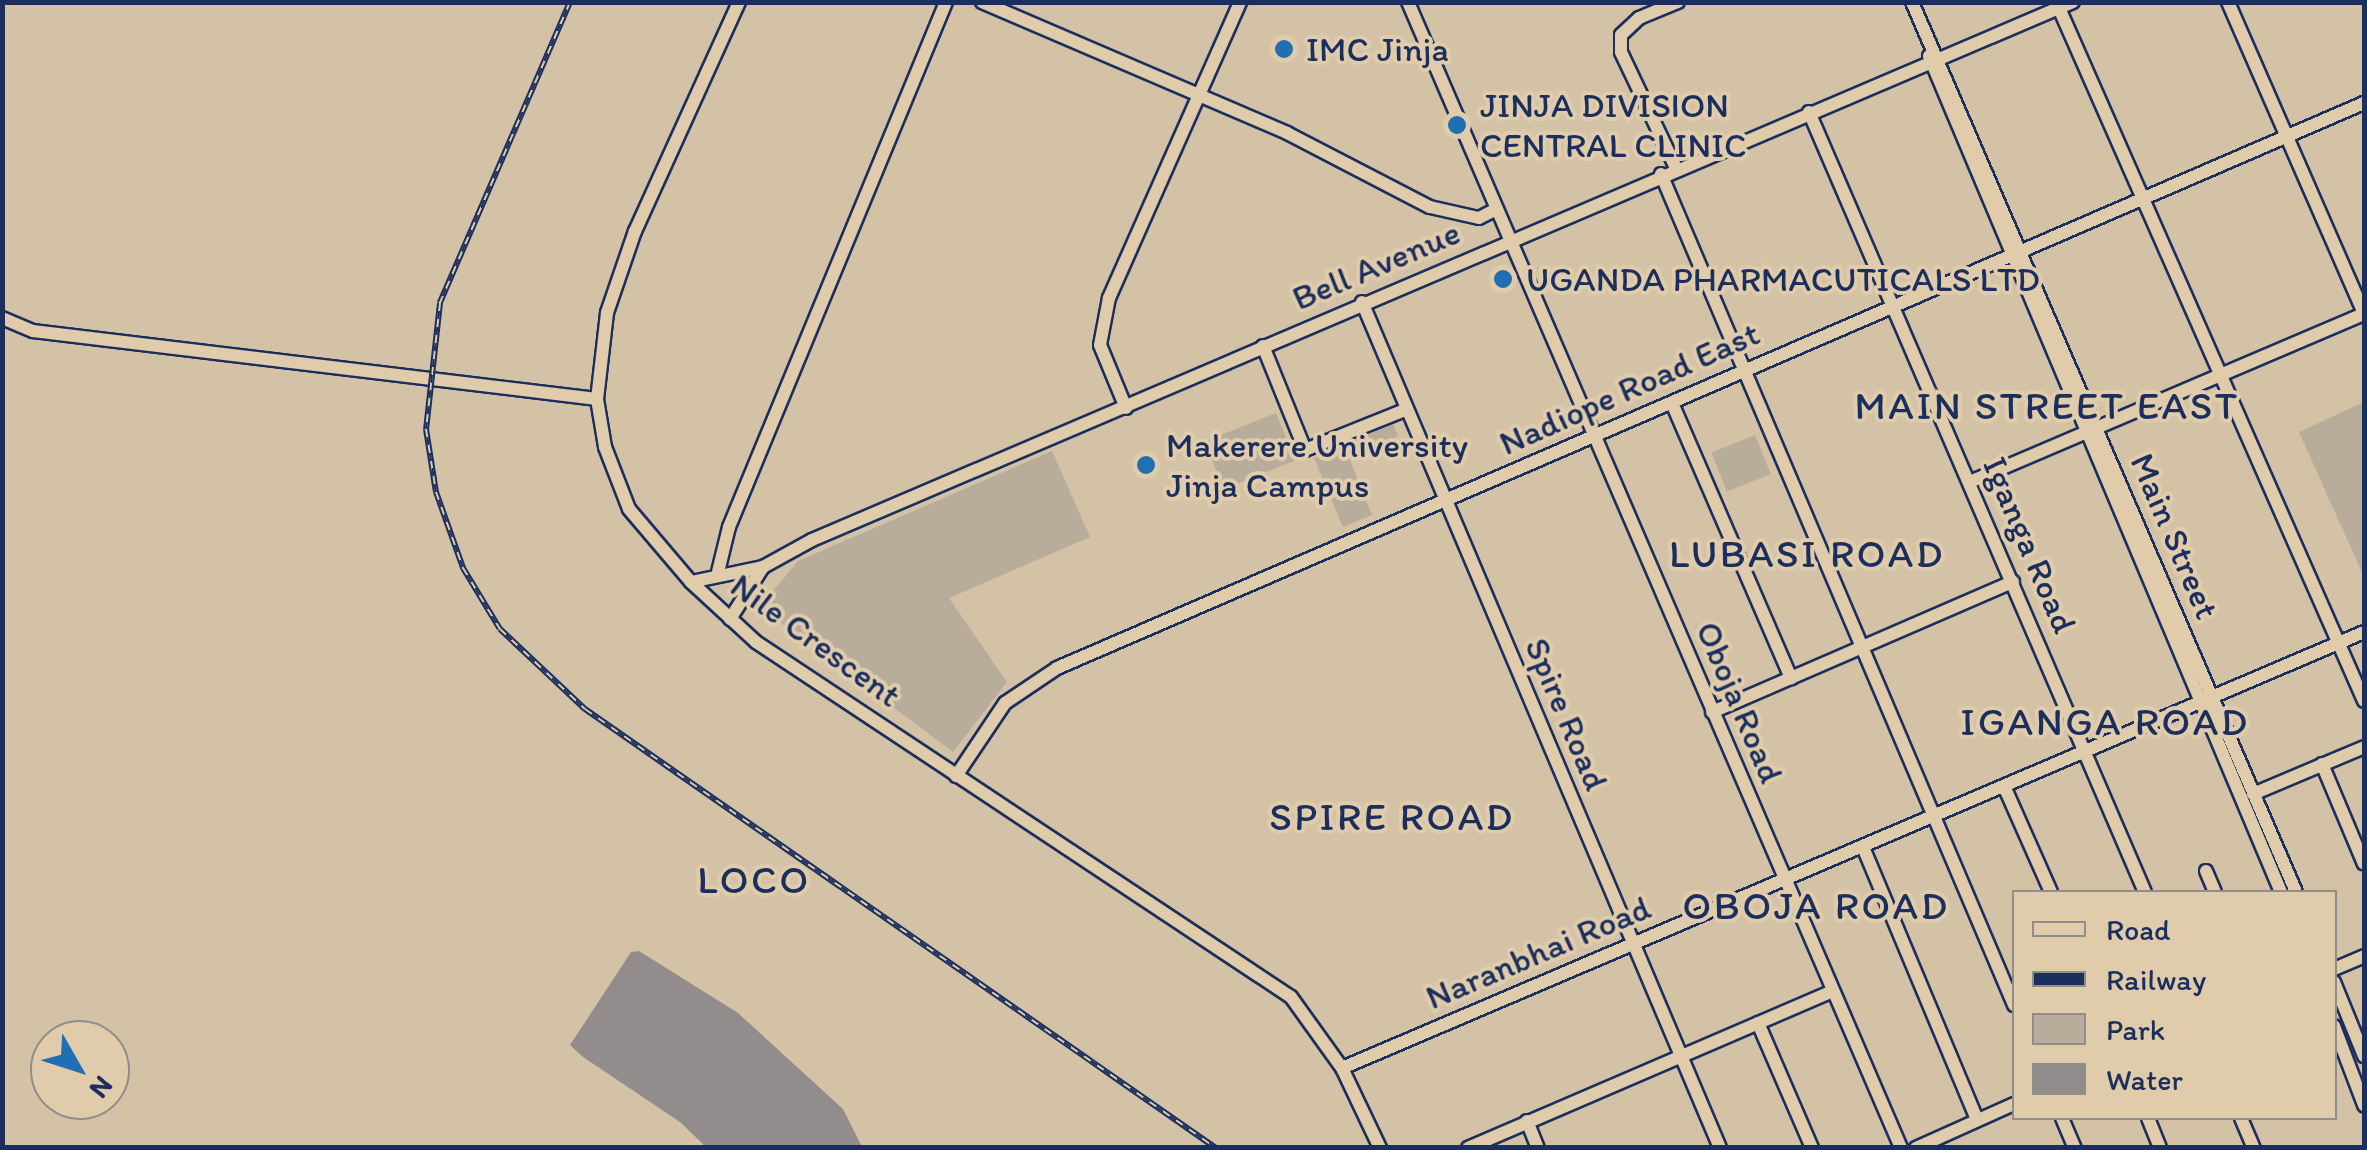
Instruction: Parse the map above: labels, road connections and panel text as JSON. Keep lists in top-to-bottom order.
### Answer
{
  "streets": {
    "street": [
      "Bell Avenue",
      "Nadiope Road East",
      "Main Street",
      "Iganga Road",
      "Nile Crescent",
      "Oboja Road",
      "Spire Road",
      "Naranbhai Road"
    ]
  },
  "crossings": [
    ["Bell Avenue", "Main Street"],
    ["Bell Avenue", "Iganga Road"],
    ["Bell Avenue", "Nile Crescent"],
    ["Bell Avenue", "Oboja Road"],
    ["Bell Avenue", "Spire Road"],
    ["Nadiope Road East", "Main Street"],
    ["Nadiope Road East", "Iganga Road"],
    ["Nadiope Road East", "Nile Crescent"],
    ["Nadiope Road East", "Oboja Road"],
    ["Nadiope Road East", "Spire Road"],
    ["Main Street", "Naranbhai Road"],
    ["Iganga Road", "Naranbhai Road"],
    ["Nile Crescent", "Naranbhai Road"],
    ["Oboja Road", "Naranbhai Road"],
    ["Spire Road", "Naranbhai Road"]
  ],
  "districts": [
    "MAIN STREET EAST",
    "LUBASI ROAD",
    "IGANGA ROAD",
    "SPIRE ROAD",
    "LOCO",
    "OBOJA ROAD"
  ],
  "places": [
    "IMC Jinja",
    "JINJA DIVISION CENTRAL CLINIC",
    "UGANDA PHARMACUTICALS LTD",
    "Makerere University Jinja Campus"
  ],
  "legend": [
    "Road",
    "Railway",
    "Park",
    "Water"
  ],
  "north": "bottom right"
}
